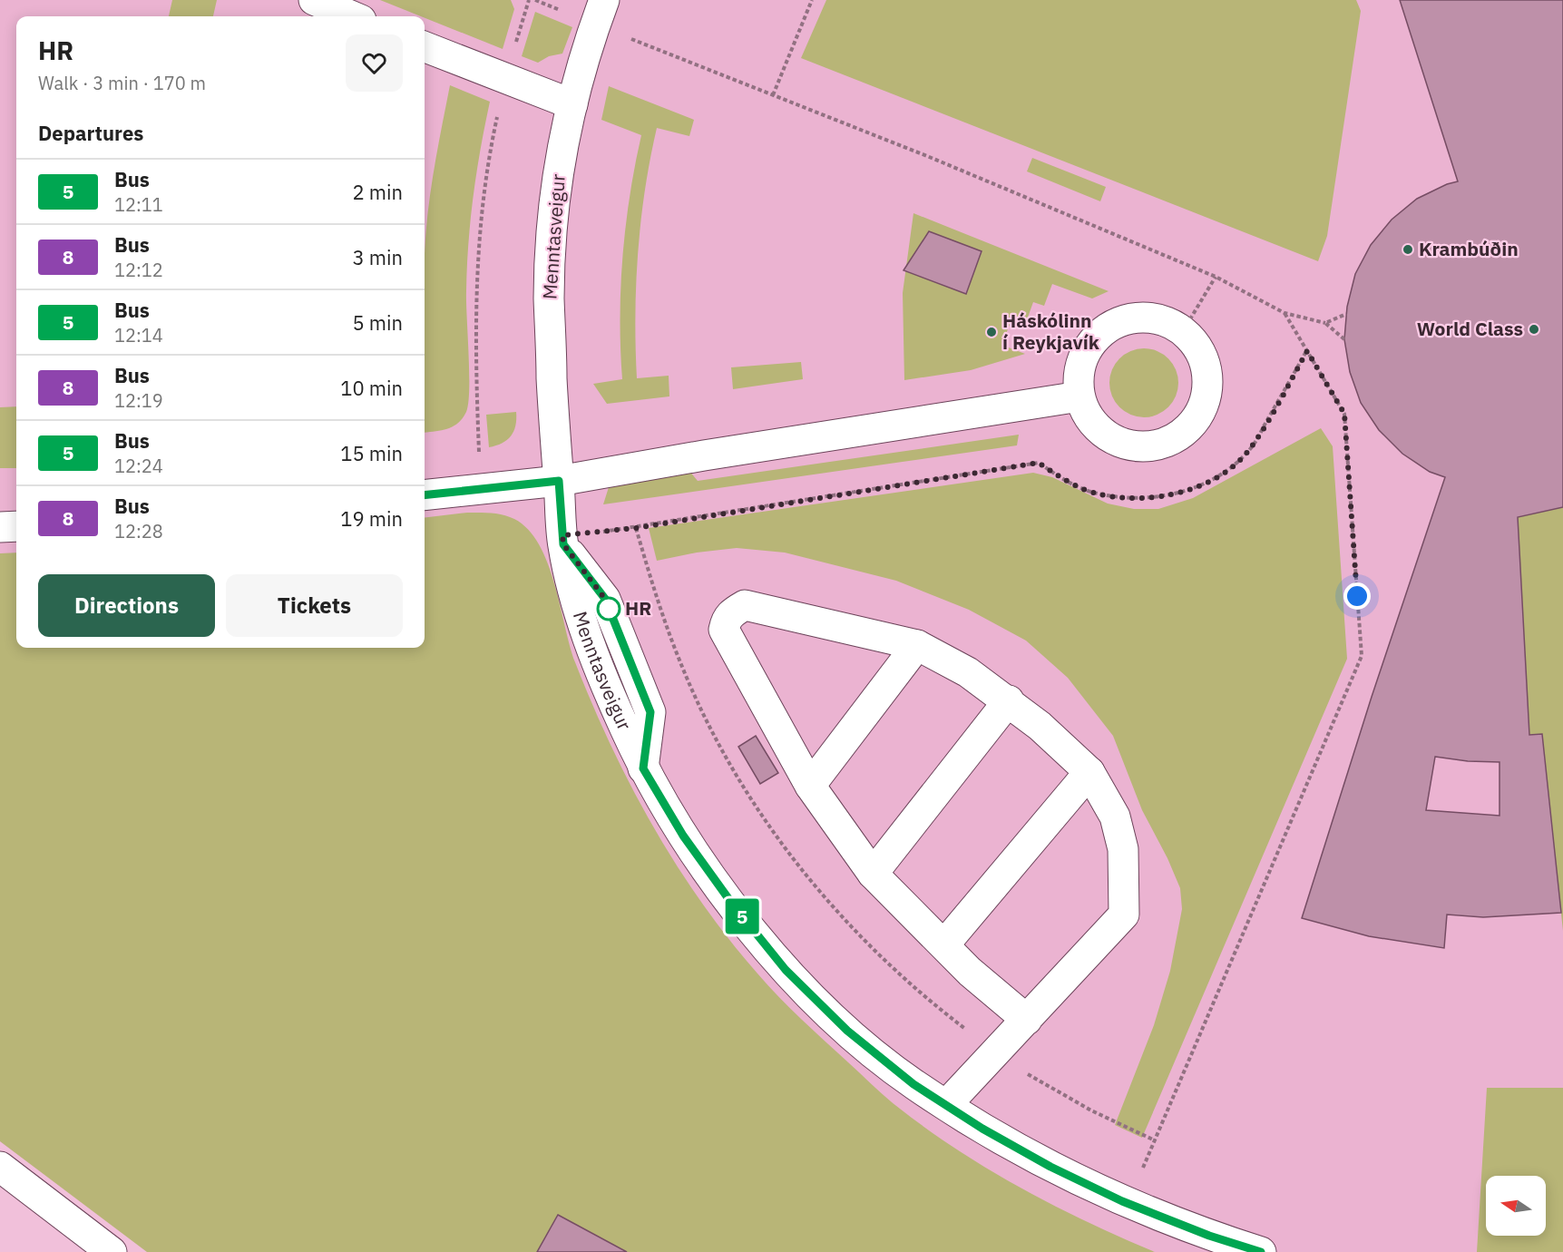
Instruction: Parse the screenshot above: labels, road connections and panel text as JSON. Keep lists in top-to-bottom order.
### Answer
{
  "streets": {
    "street": ["Menntasveigur"]
  },
  "places": [
    "Krambúðin",
    "World Class",
    "Háskólinn í Reykjavík",
    "HR"
  ],
  "lines": ["bus line 5"],
  "north": "left",
  "page": {
    "on_map": "5",
    "heading": [
      ["HR", "Walk · 3 min · 170 m"],
      "Departures"
    ],
    "list": [
      {
        "mark": "5",
        "name": "Bus",
        "note": "12:11",
        "value": "2 min"
      },
      {
        "mark": "8",
        "name": "Bus",
        "note": "12:12",
        "value": "3 min"
      },
      {
        "mark": "5",
        "name": "Bus",
        "note": "12:14",
        "value": "5 min"
      },
      {
        "mark": "8",
        "name": "Bus",
        "note": "12:19",
        "value": "10 min"
      },
      {
        "mark": "5",
        "name": "Bus",
        "note": "12:24",
        "value": "15 min"
      },
      {
        "mark": "8",
        "name": "Bus",
        "note": "12:28",
        "value": "19 min"
      }
    ],
    "buttons": ["Directions", "Tickets"]
  }
}
